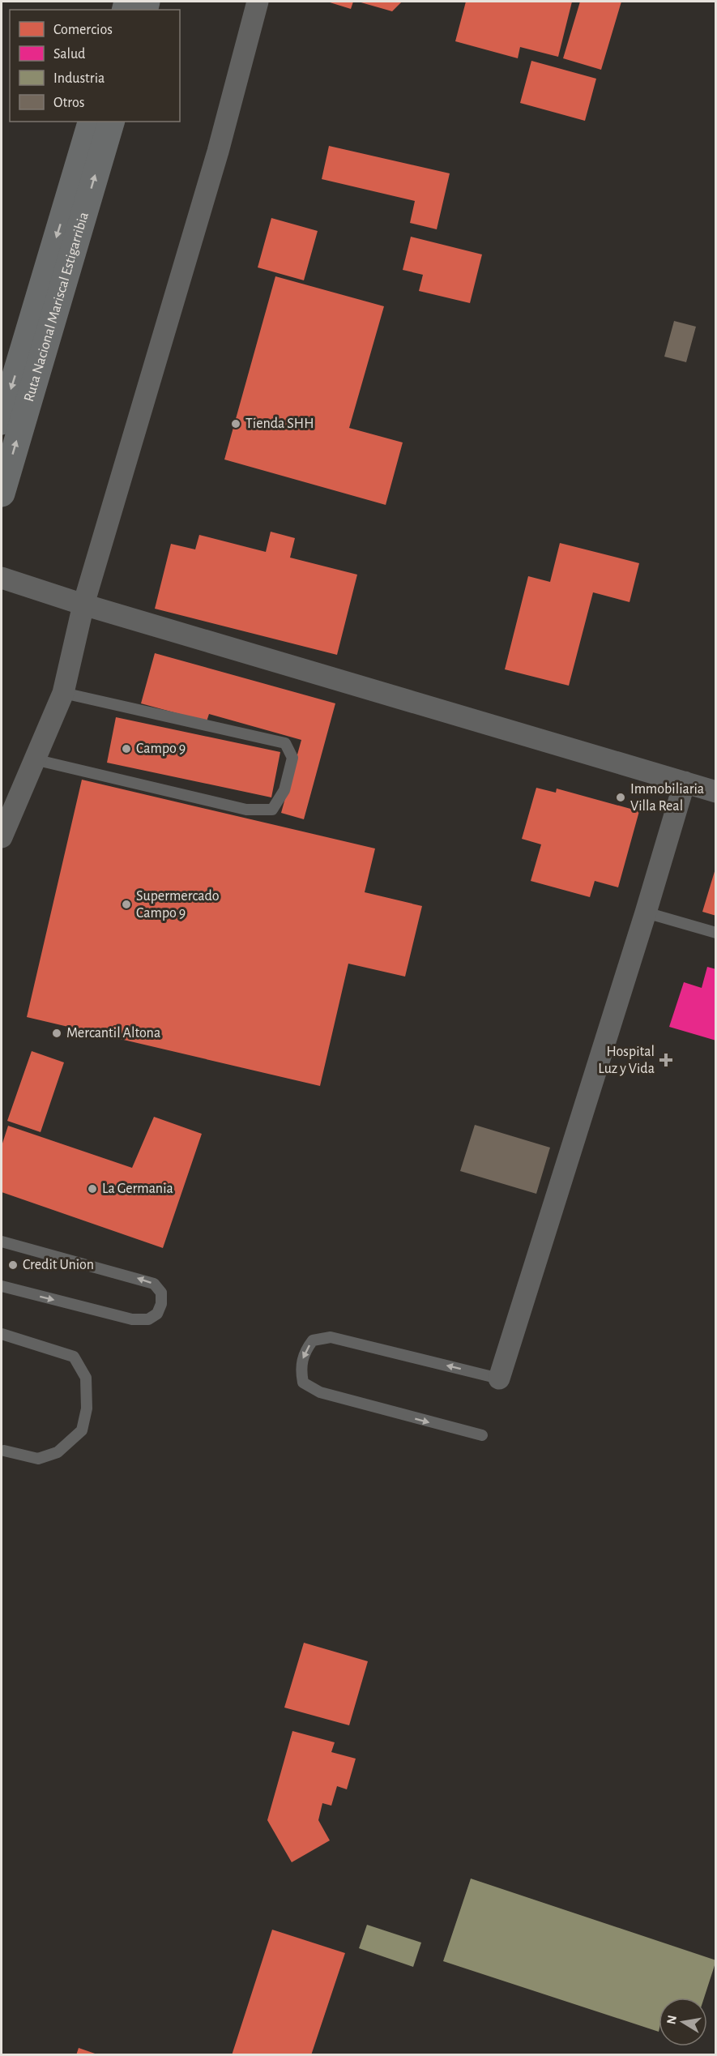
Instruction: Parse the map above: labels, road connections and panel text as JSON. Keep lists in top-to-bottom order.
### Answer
{
  "streets": {
    "highway": ["Ruta Nacional Mariscal Estigarribia"]
  },
  "places": {
    "other": [
      "Tienda SHH",
      "Campo 9",
      "Immobiliaria Villa Real",
      "Supermercado Campo 9",
      "Mercantil Altona",
      "La Germania",
      "Credit Union"
    ],
    "health": ["Hospital Luz y Vida"]
  },
  "legend": [
    "Comercios",
    "Salud",
    "Industria",
    "Otros"
  ],
  "north": "left"
}
